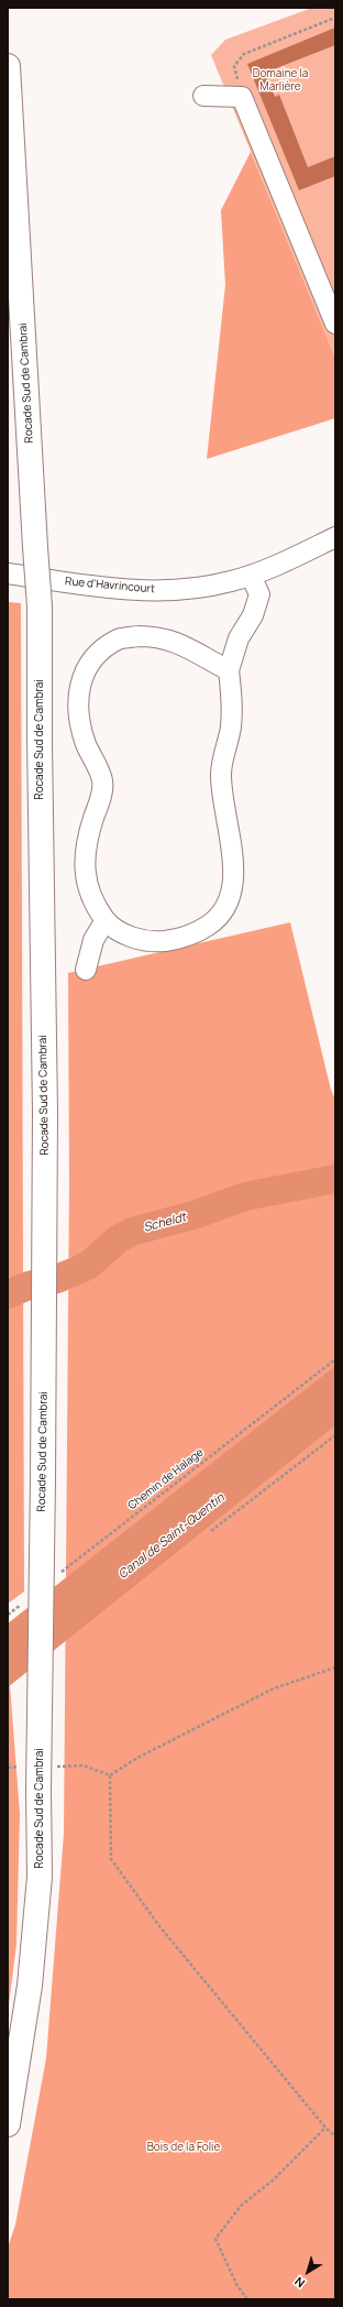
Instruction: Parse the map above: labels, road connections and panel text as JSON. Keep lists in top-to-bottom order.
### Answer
{
  "streets": {
    "highway": ["Rocade Sud de Cambrai"],
    "street": ["Rue d'Havrincourt"],
    "path": ["Chemin de Halage"]
  },
  "water": ["Scheldt", "Canal de Saint-Quentin"],
  "parks": ["Domaine la Marlière", "Bois de la Folie"],
  "north": "bottom left"
}
